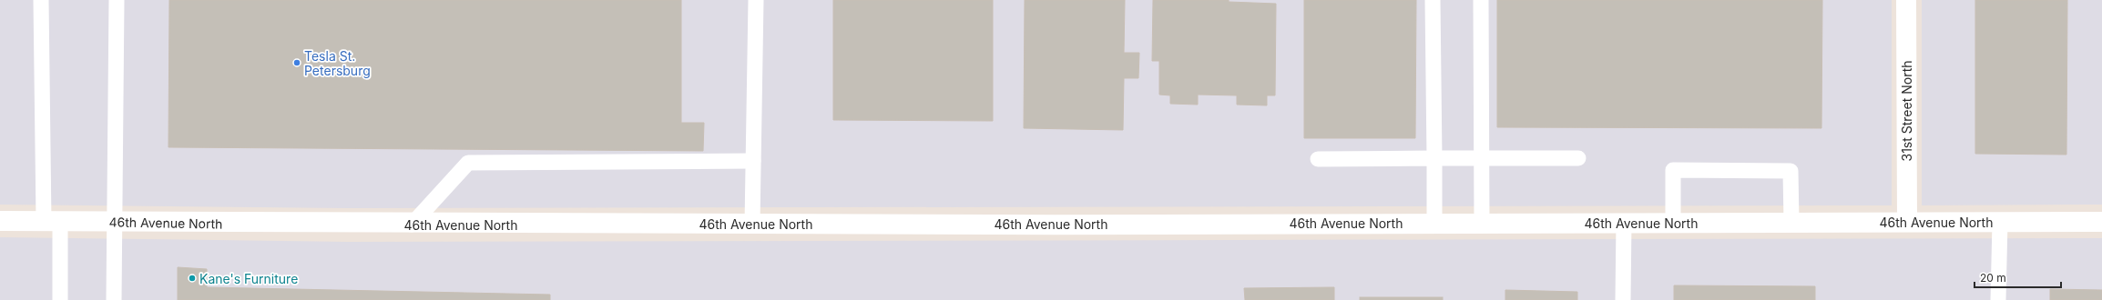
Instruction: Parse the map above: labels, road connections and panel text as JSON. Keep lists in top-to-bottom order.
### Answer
{
  "streets": {
    "street": ["31st Street North", "46th Avenue North"]
  },
  "crossings": [
    ["31st Street North", "46th Avenue North"]
  ],
  "places": ["Tesla St. Petersburg", "Kane's Furniture"],
  "scale_bar": "20 m"
}
